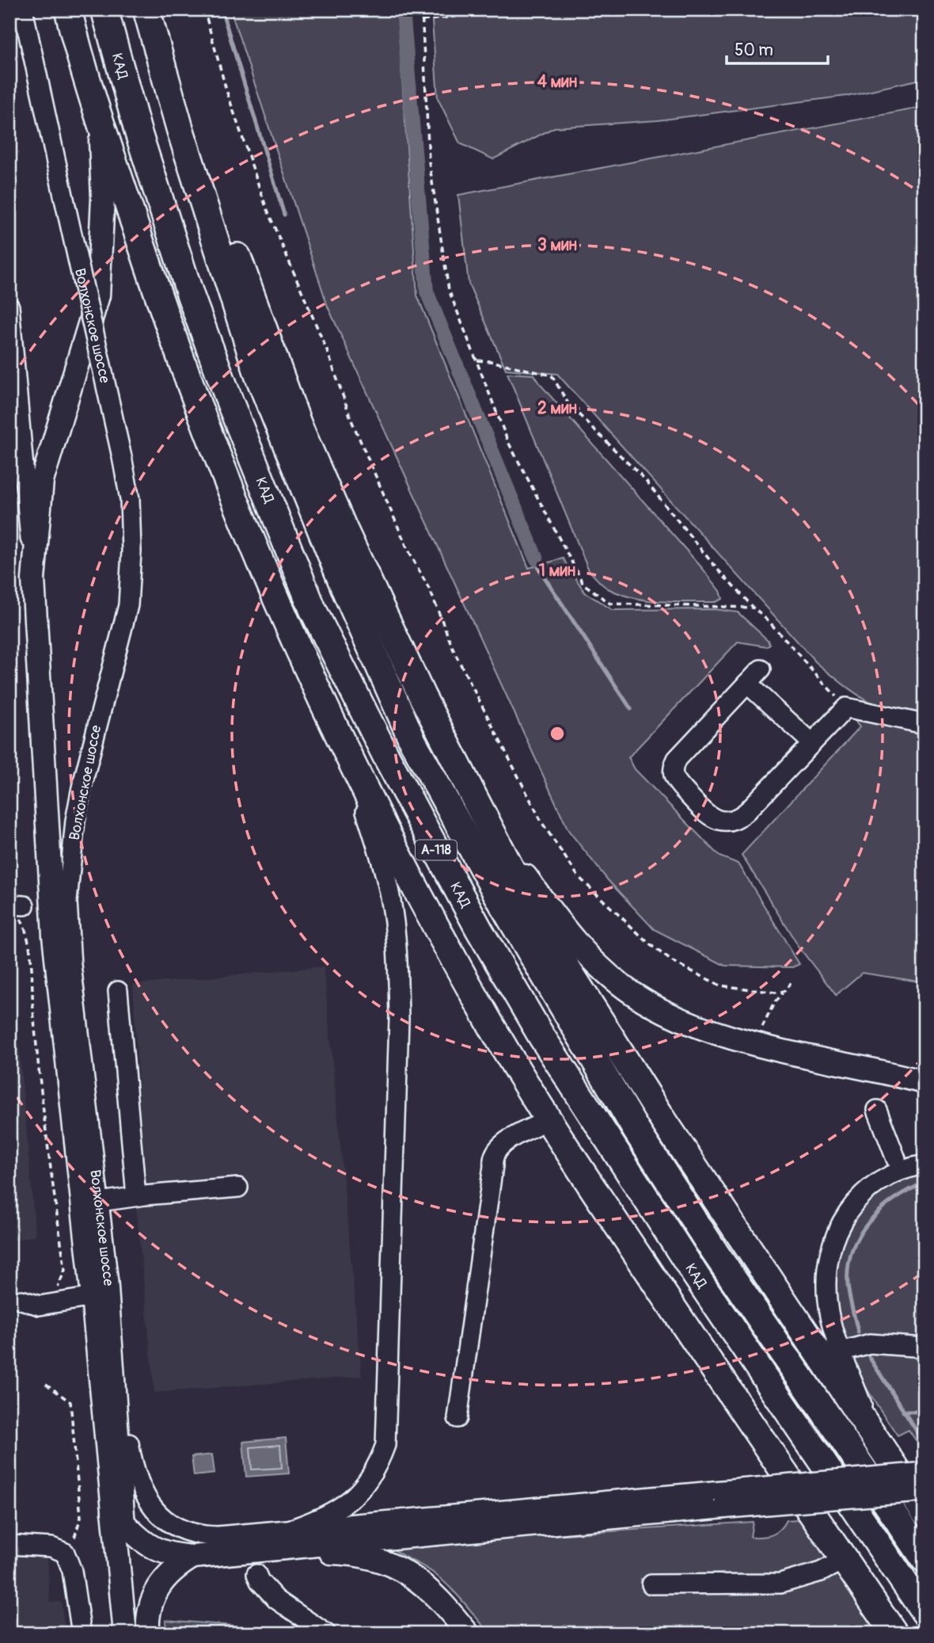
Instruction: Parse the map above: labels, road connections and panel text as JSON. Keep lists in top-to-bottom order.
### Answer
{
  "streets": {
    "highway": ["КАД", "А-118"],
    "main road": ["Волхонское шоссе"]
  },
  "scale_bar": "50 m",
  "rings": [
    "4 мин",
    "3 мин",
    "2 мин",
    "1 мин"
  ]
}
